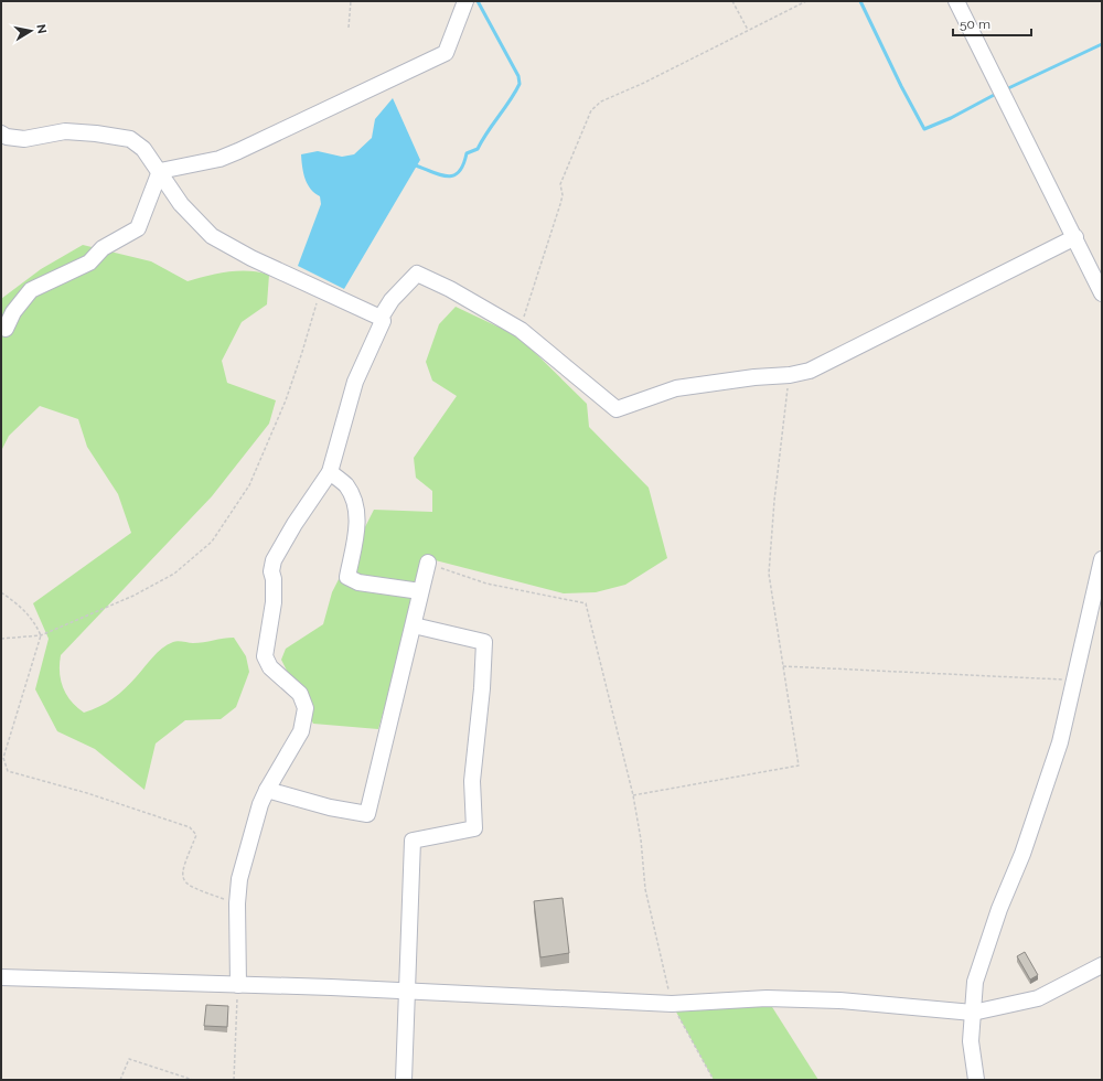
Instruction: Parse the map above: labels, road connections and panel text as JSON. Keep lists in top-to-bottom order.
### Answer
{
  "scale_bar": "50 m",
  "north": "right"
}
